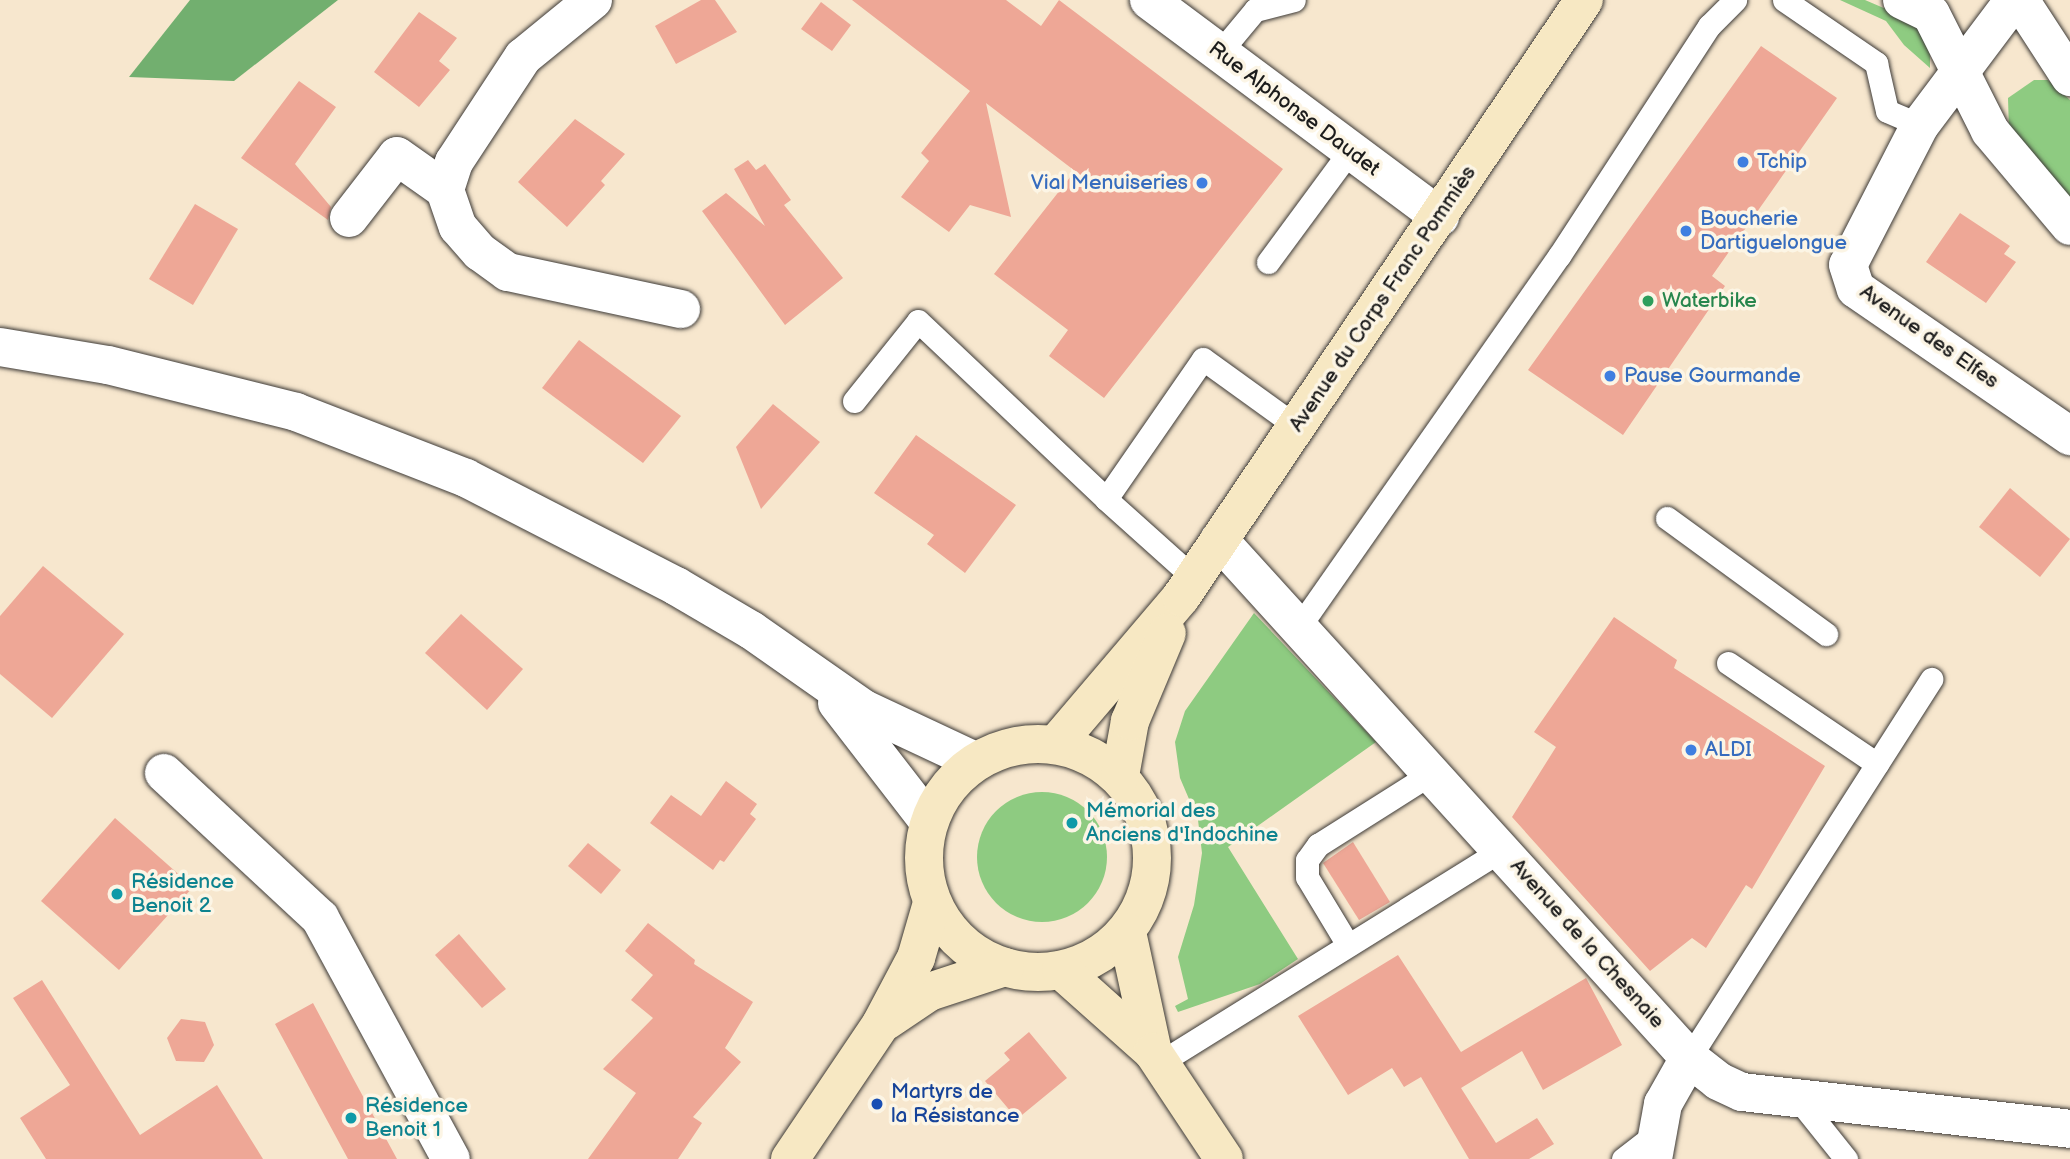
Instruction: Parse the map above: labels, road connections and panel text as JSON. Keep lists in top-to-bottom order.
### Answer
{
  "streets": {
    "main road": ["Avenue du Corps Franc Pommiès"],
    "street": ["Rue Alphonse Daudet", "Avenue des Elfes", "Avenue de la Chesnaie"]
  },
  "crossings": [
    ["Rue Alphonse Daudet", "Avenue du Corps Franc Pommiès"],
    ["Avenue du Corps Franc Pommiès", "Avenue de la Chesnaie"]
  ],
  "places": [
    "Tchip",
    "Vial Menuiseries",
    "Boucherie Dartiguelongue",
    "Waterbike",
    "Pause Gourmande",
    "ALDI",
    "Mémorial des Anciens d'Indochine",
    "Résidence Benoit 2",
    "Martyrs de la Résistance",
    "Résidence Benoit 1"
  ]
}
